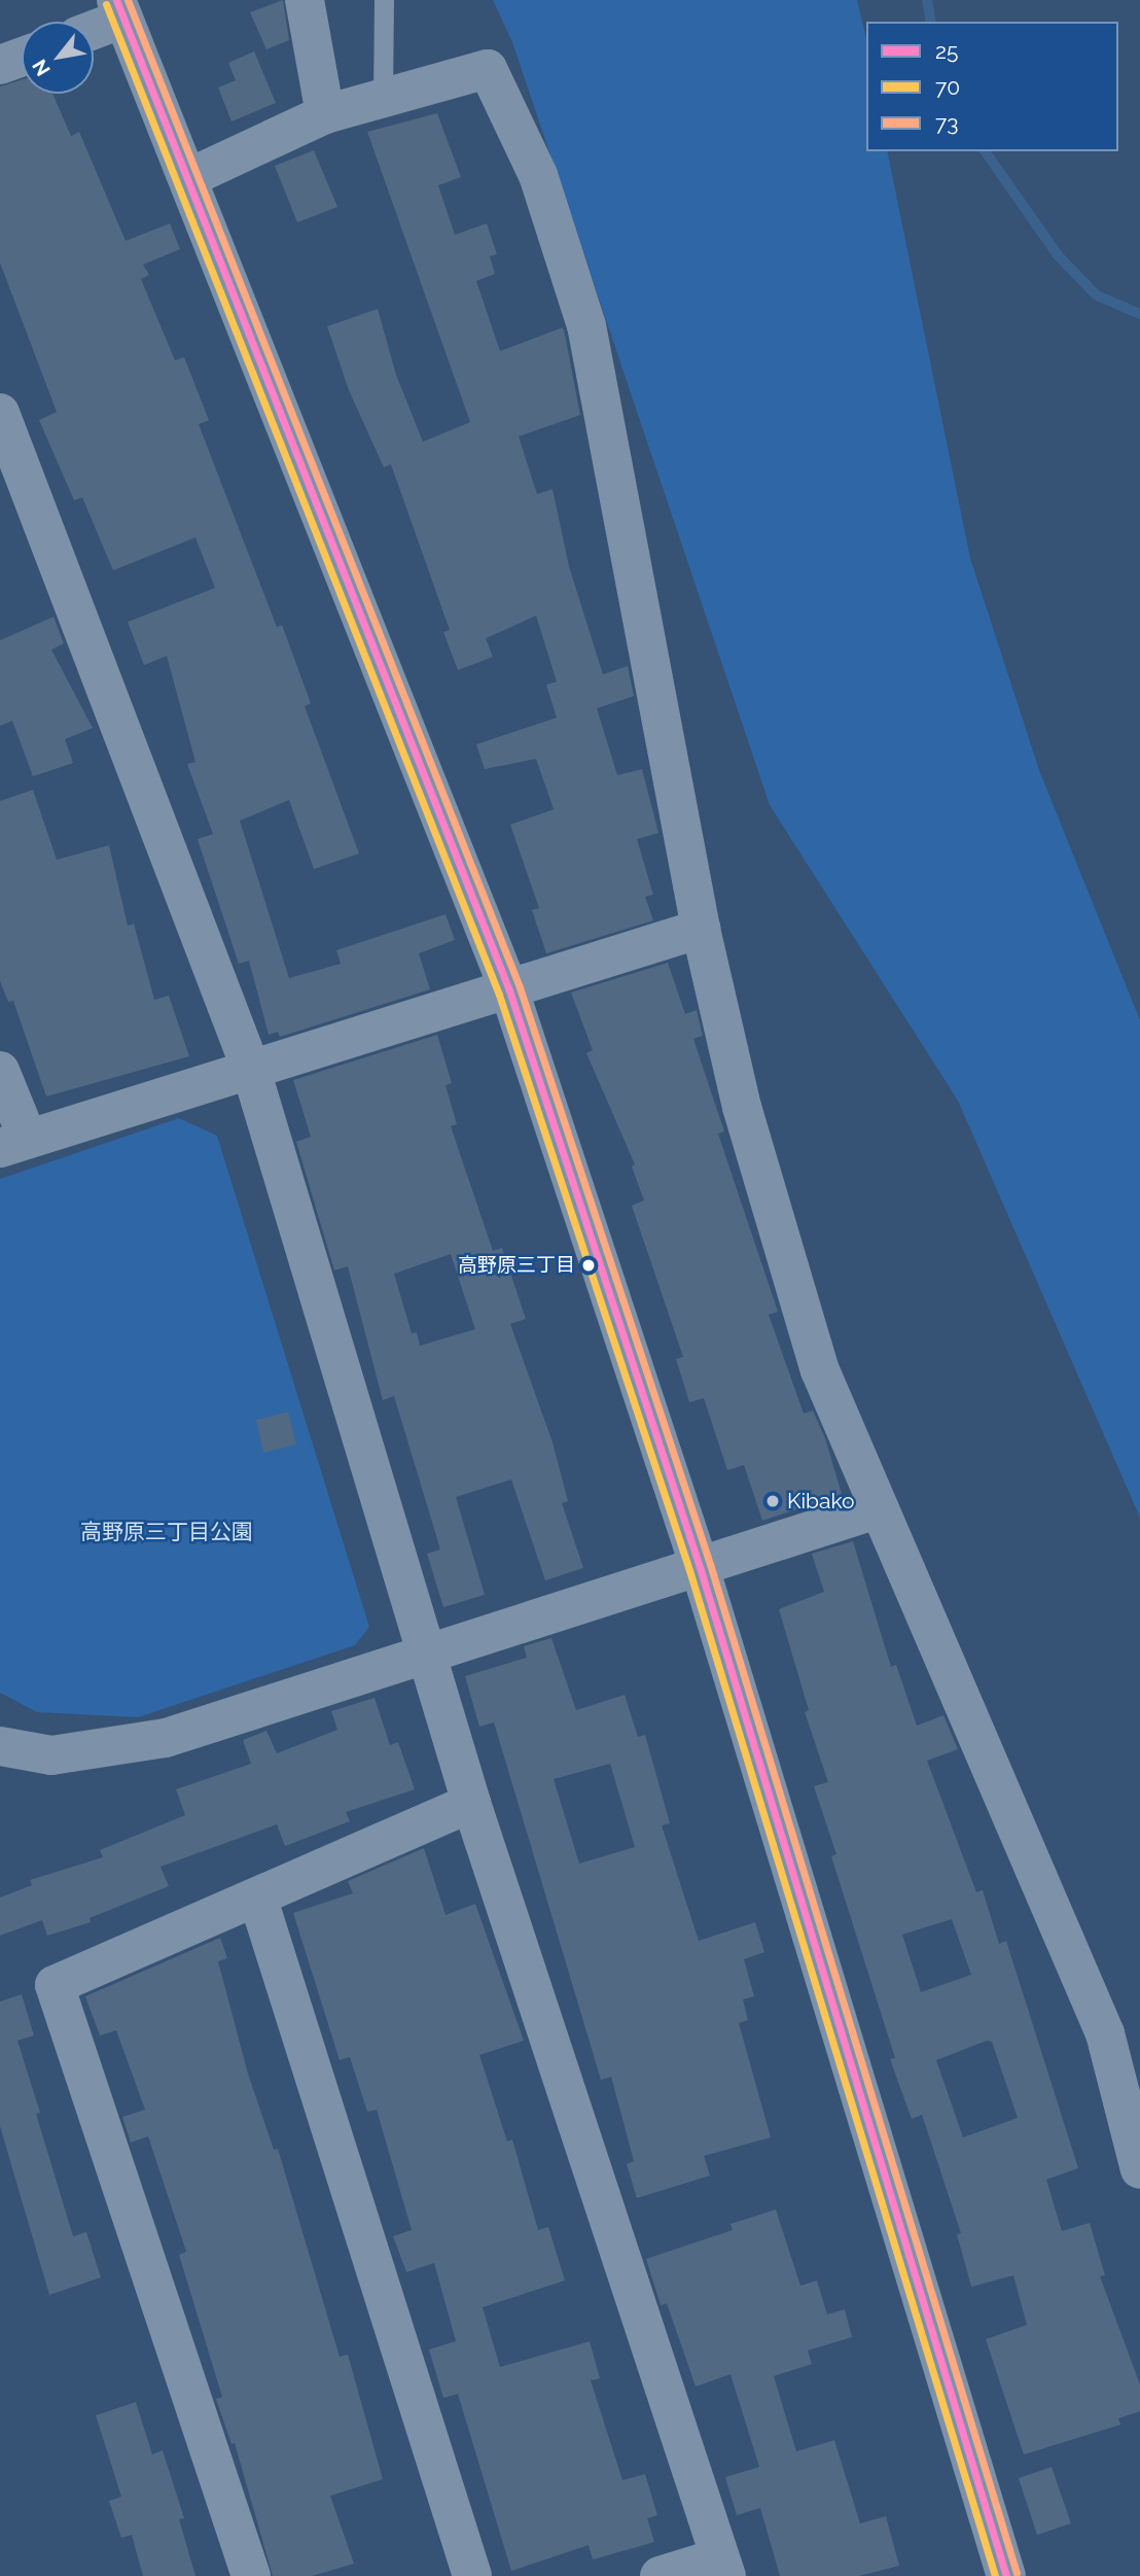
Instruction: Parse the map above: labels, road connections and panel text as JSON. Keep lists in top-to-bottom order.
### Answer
{
  "parks": ["高野原三丁目公園"],
  "places": ["高野原三丁目", "Kibako"],
  "lines": ["transit line 25", "transit line 73", "transit line 70"],
  "legend": ["25", "70", "73"],
  "north": "bottom left"
}
